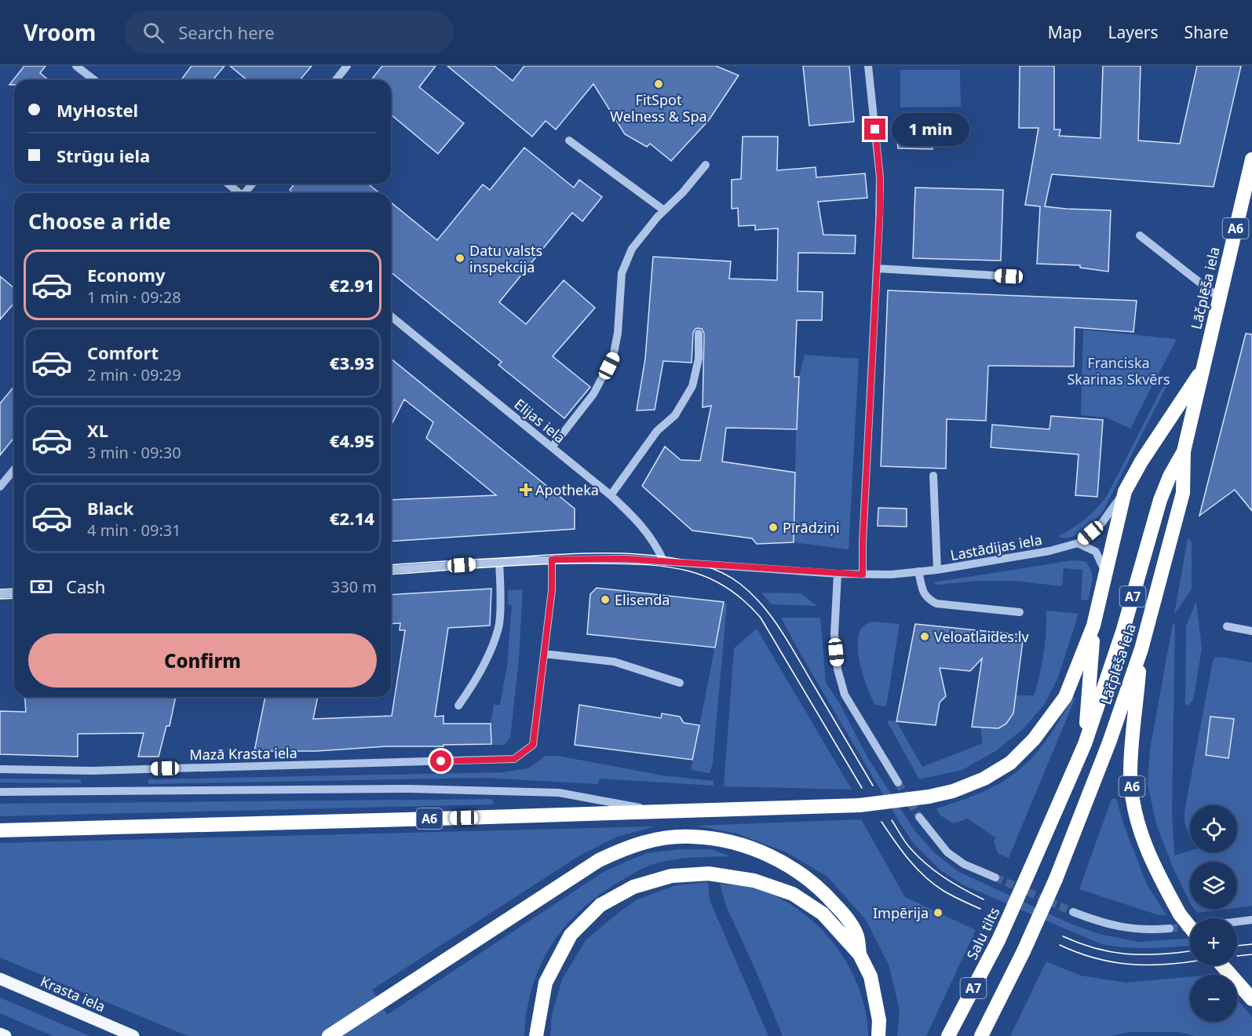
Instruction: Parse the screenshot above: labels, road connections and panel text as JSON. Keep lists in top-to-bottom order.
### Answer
{
  "streets": {
    "highway": [
      "A6",
      "Lāčplēša iela",
      "A7",
      "Salu tilts"
    ],
    "main road": ["Krasta iela"],
    "street": ["Elijas iela", "Lastādijas iela", "Mazā Krasta iela"]
  },
  "crossings": [
    ["A6", "Lāčplēša iela"],
    ["A6", "Lastādijas iela"],
    ["Lāčplēša iela", "Salu tilts"],
    ["Elijas iela", "Lastādijas iela"],
    ["Lastādijas iela", "Mazā Krasta iela"]
  ],
  "parks": ["Franciska Skarinas Skvērs"],
  "places": {
    "other": [
      "FitSpot Welness & Spa",
      "Datu valsts inspekcija",
      "Pīrādziņi",
      "Elisenda",
      "Veloatlaides.lv",
      "Impērija"
    ],
    "health": ["Apotheka"]
  },
  "page": {
    "header": "Vroom",
    "search": "Search here",
    "nav": ["Map", "Layers", "Share"],
    "banner": ["MyHostel", "Strūgu iela"],
    "bubble": "1 min",
    "heading": "Choose a ride",
    "list": [
      {
        "name": "Economy",
        "note": "1 min · 09:28",
        "value": "€2.91"
      },
      {
        "name": "Comfort",
        "note": "2 min · 09:29",
        "value": "€3.93"
      },
      {
        "name": "XL",
        "note": "3 min · 09:30",
        "value": "€4.95"
      },
      {
        "name": "Black",
        "note": "4 min · 09:31",
        "value": "€2.14"
      }
    ],
    "pay": ["Cash", "330 m"],
    "buttons": "Confirm",
    "map_buttons": ["+", "−"]
  }
}
